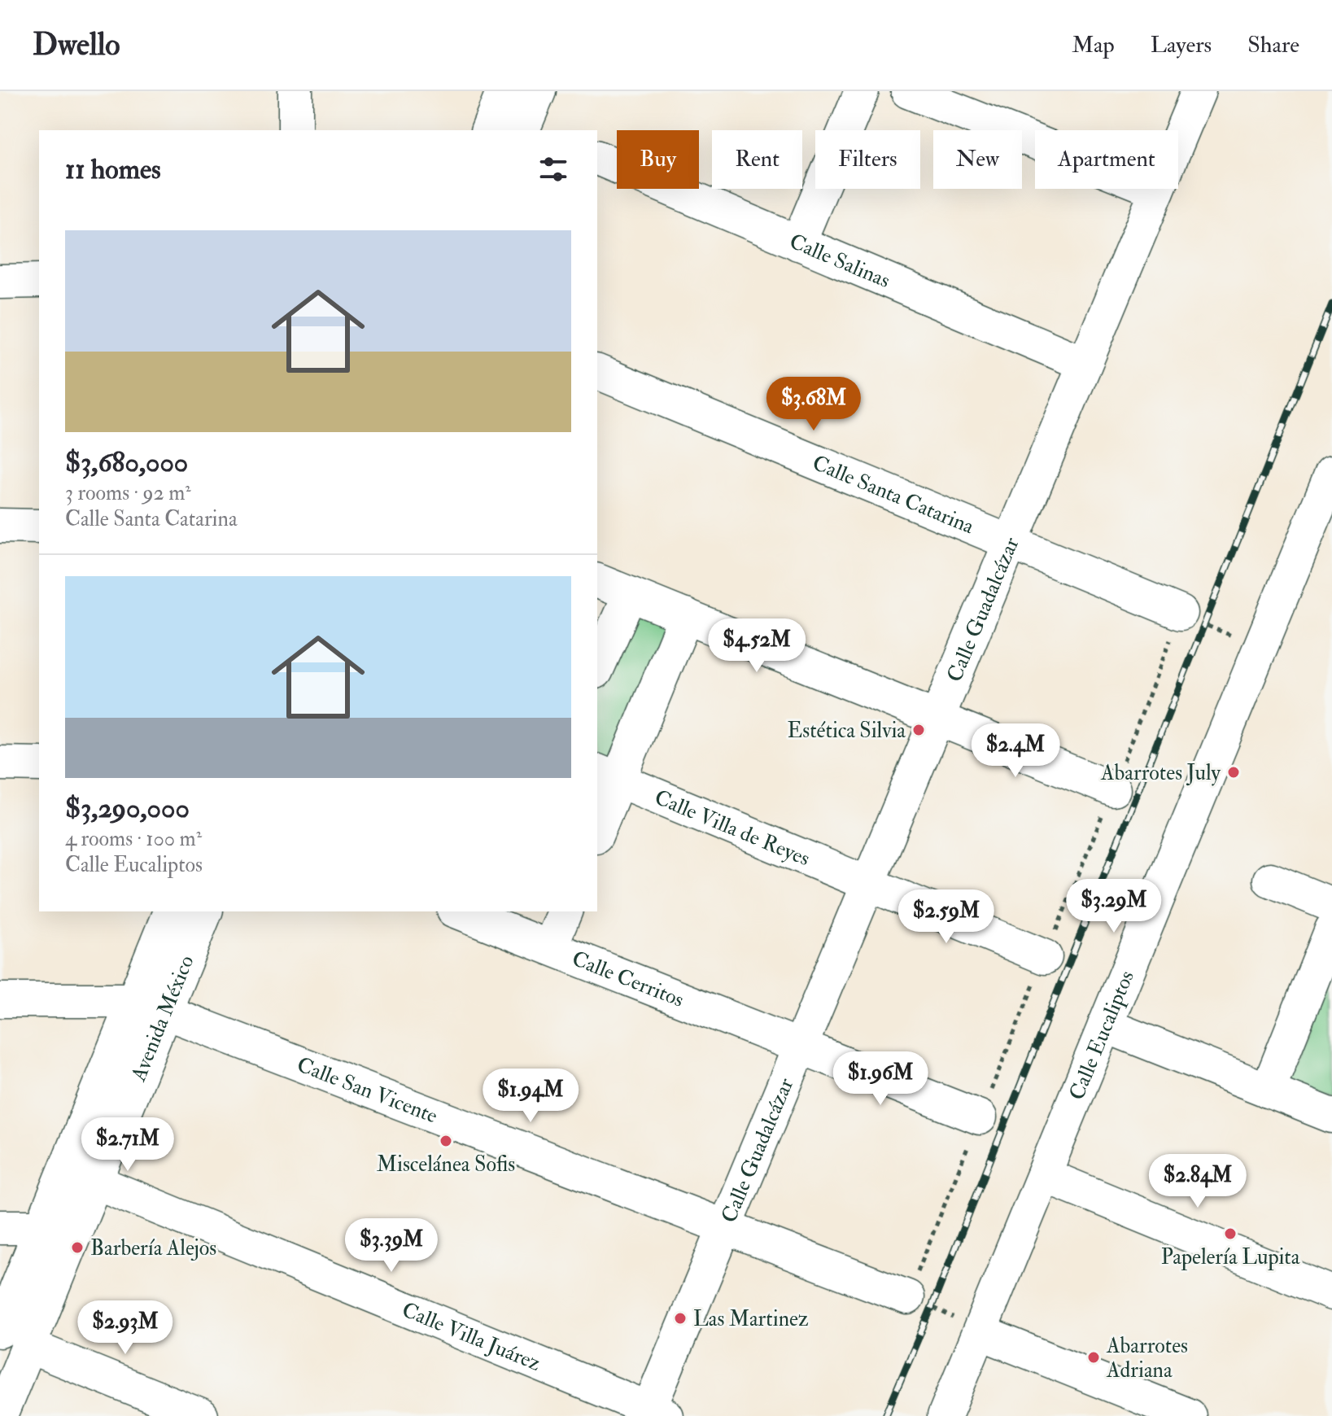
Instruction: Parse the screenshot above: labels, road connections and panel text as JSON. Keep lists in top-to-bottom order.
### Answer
{
  "streets": {
    "street": [
      "Calle Salinas",
      "Calle Santa Catarina",
      "Calle Guadalcázar",
      "Calle Villa de Reyes",
      "Calle Cerritos",
      "Avenida México",
      "Calle Eucaliptos",
      "Calle San Vicente",
      "Calle Villa Juárez"
    ]
  },
  "crossings": [
    ["Calle Salinas", "Calle Guadalcázar"],
    ["Calle Santa Catarina", "Calle Guadalcázar"],
    ["Calle Guadalcázar", "Calle Villa de Reyes"],
    ["Calle Guadalcázar", "Calle Cerritos"],
    ["Calle Guadalcázar", "Calle San Vicente"],
    ["Calle Guadalcázar", "Calle Villa Juárez"],
    ["Avenida México", "Calle San Vicente"],
    ["Avenida México", "Calle Villa Juárez"]
  ],
  "places": [
    "Estética Silvia",
    "Abarrotes July",
    "Miscelánea Sofis",
    "Papelería Lupita",
    "Barbería Alejos",
    "Las Martinez",
    "Abarrotes Adriana"
  ],
  "page": {
    "header": "Dwello",
    "nav": ["Map", "Layers", "Share"],
    "chip": [
      "Buy",
      "Rent",
      "Filters",
      "New",
      "Apartment"
    ],
    "heading": "11 homes",
    "list": [
      {
        "name": "$3,680,000",
        "note": "3 rooms · 92 m² · Calle Santa Catarina"
      },
      {
        "name": "$3,290,000",
        "note": "4 rooms · 100 m² · Calle Eucaliptos"
      }
    ],
    "price": [
      "$3.68M",
      "$4.52M",
      "$2.4M",
      "$3.29M",
      "$2.59M",
      "$1.96M",
      "$1.94M",
      "$2.71M",
      "$2.84M",
      "$3.39M",
      "$2.93M"
    ]
  }
}
